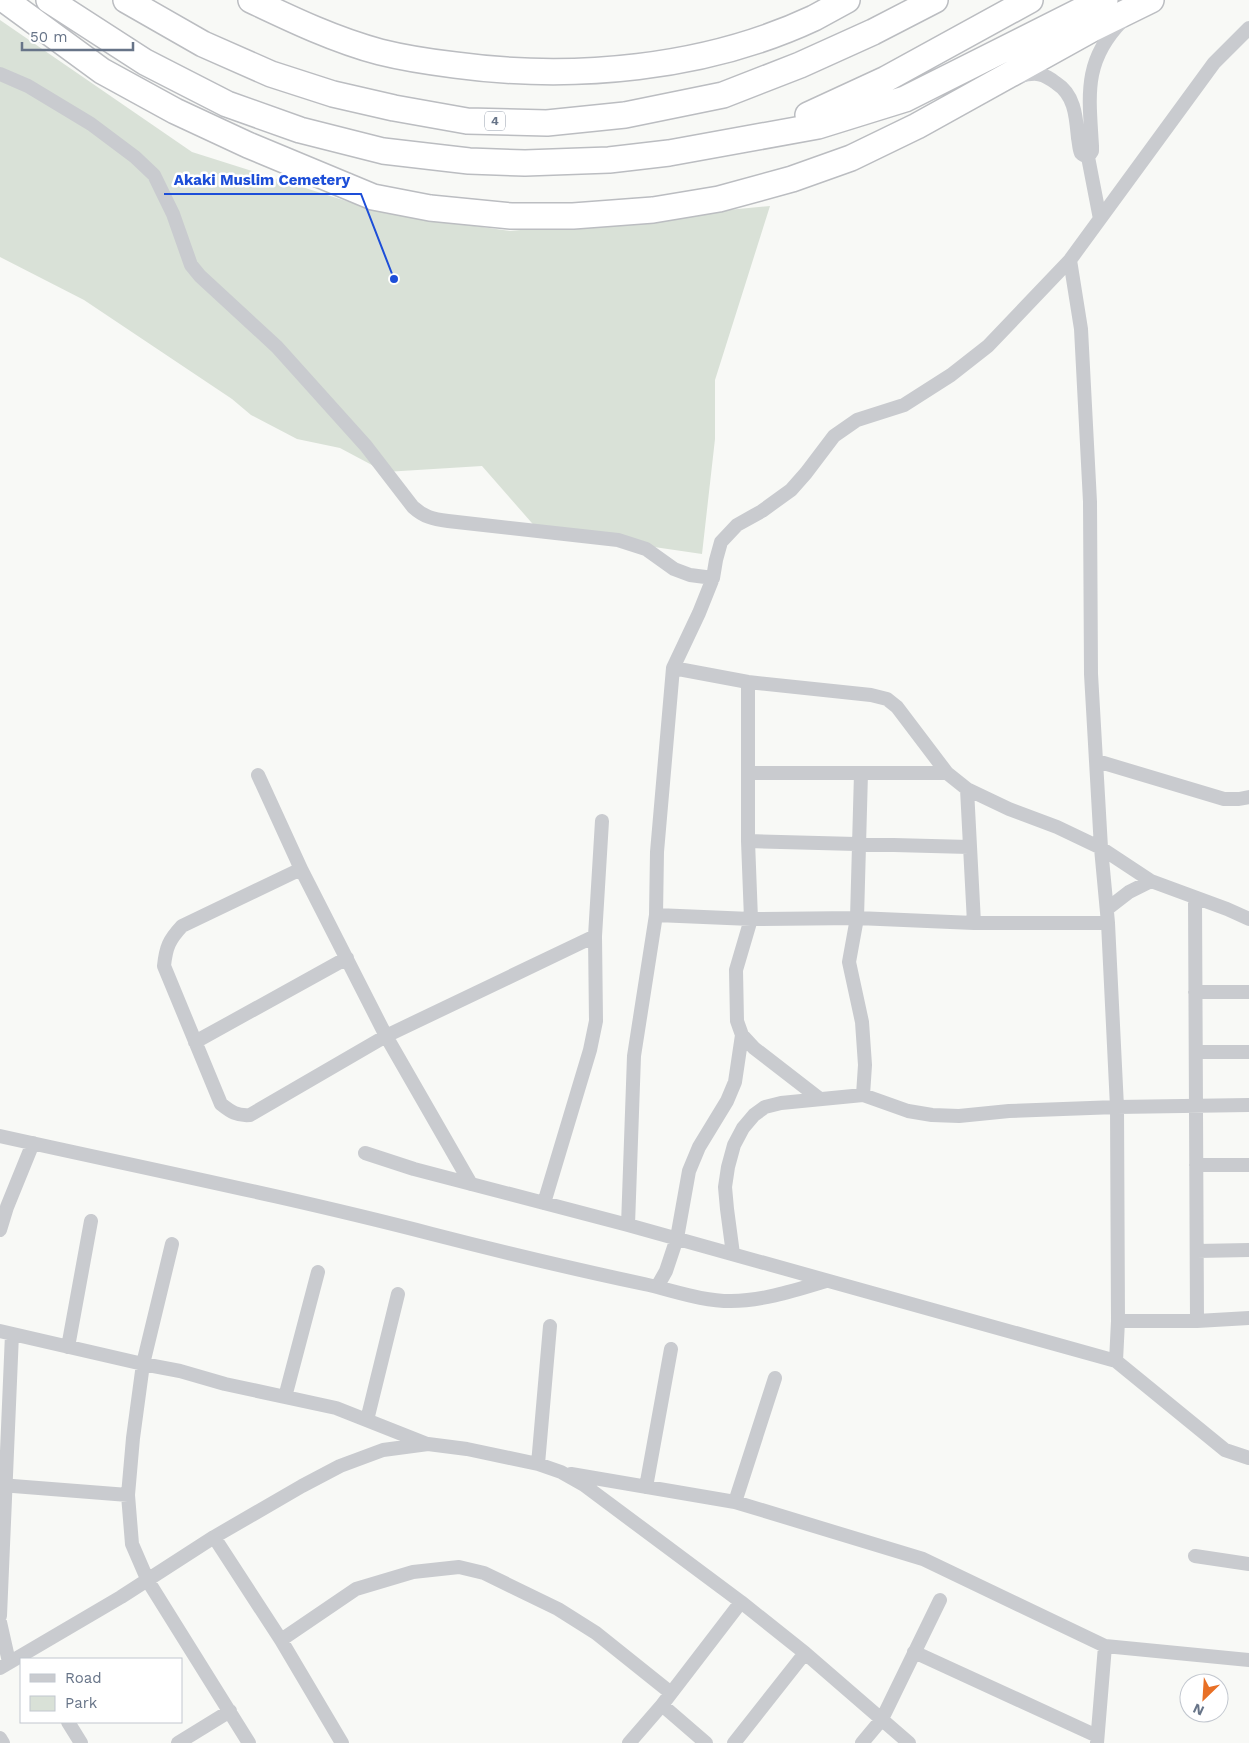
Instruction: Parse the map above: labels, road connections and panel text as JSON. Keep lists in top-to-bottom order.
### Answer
{
  "streets": {
    "highway": ["4"]
  },
  "places": ["Akaki Muslim Cemetery"],
  "legend": ["Road", "Park"],
  "scale_bar": "50 m",
  "north": "bottom left"
}
